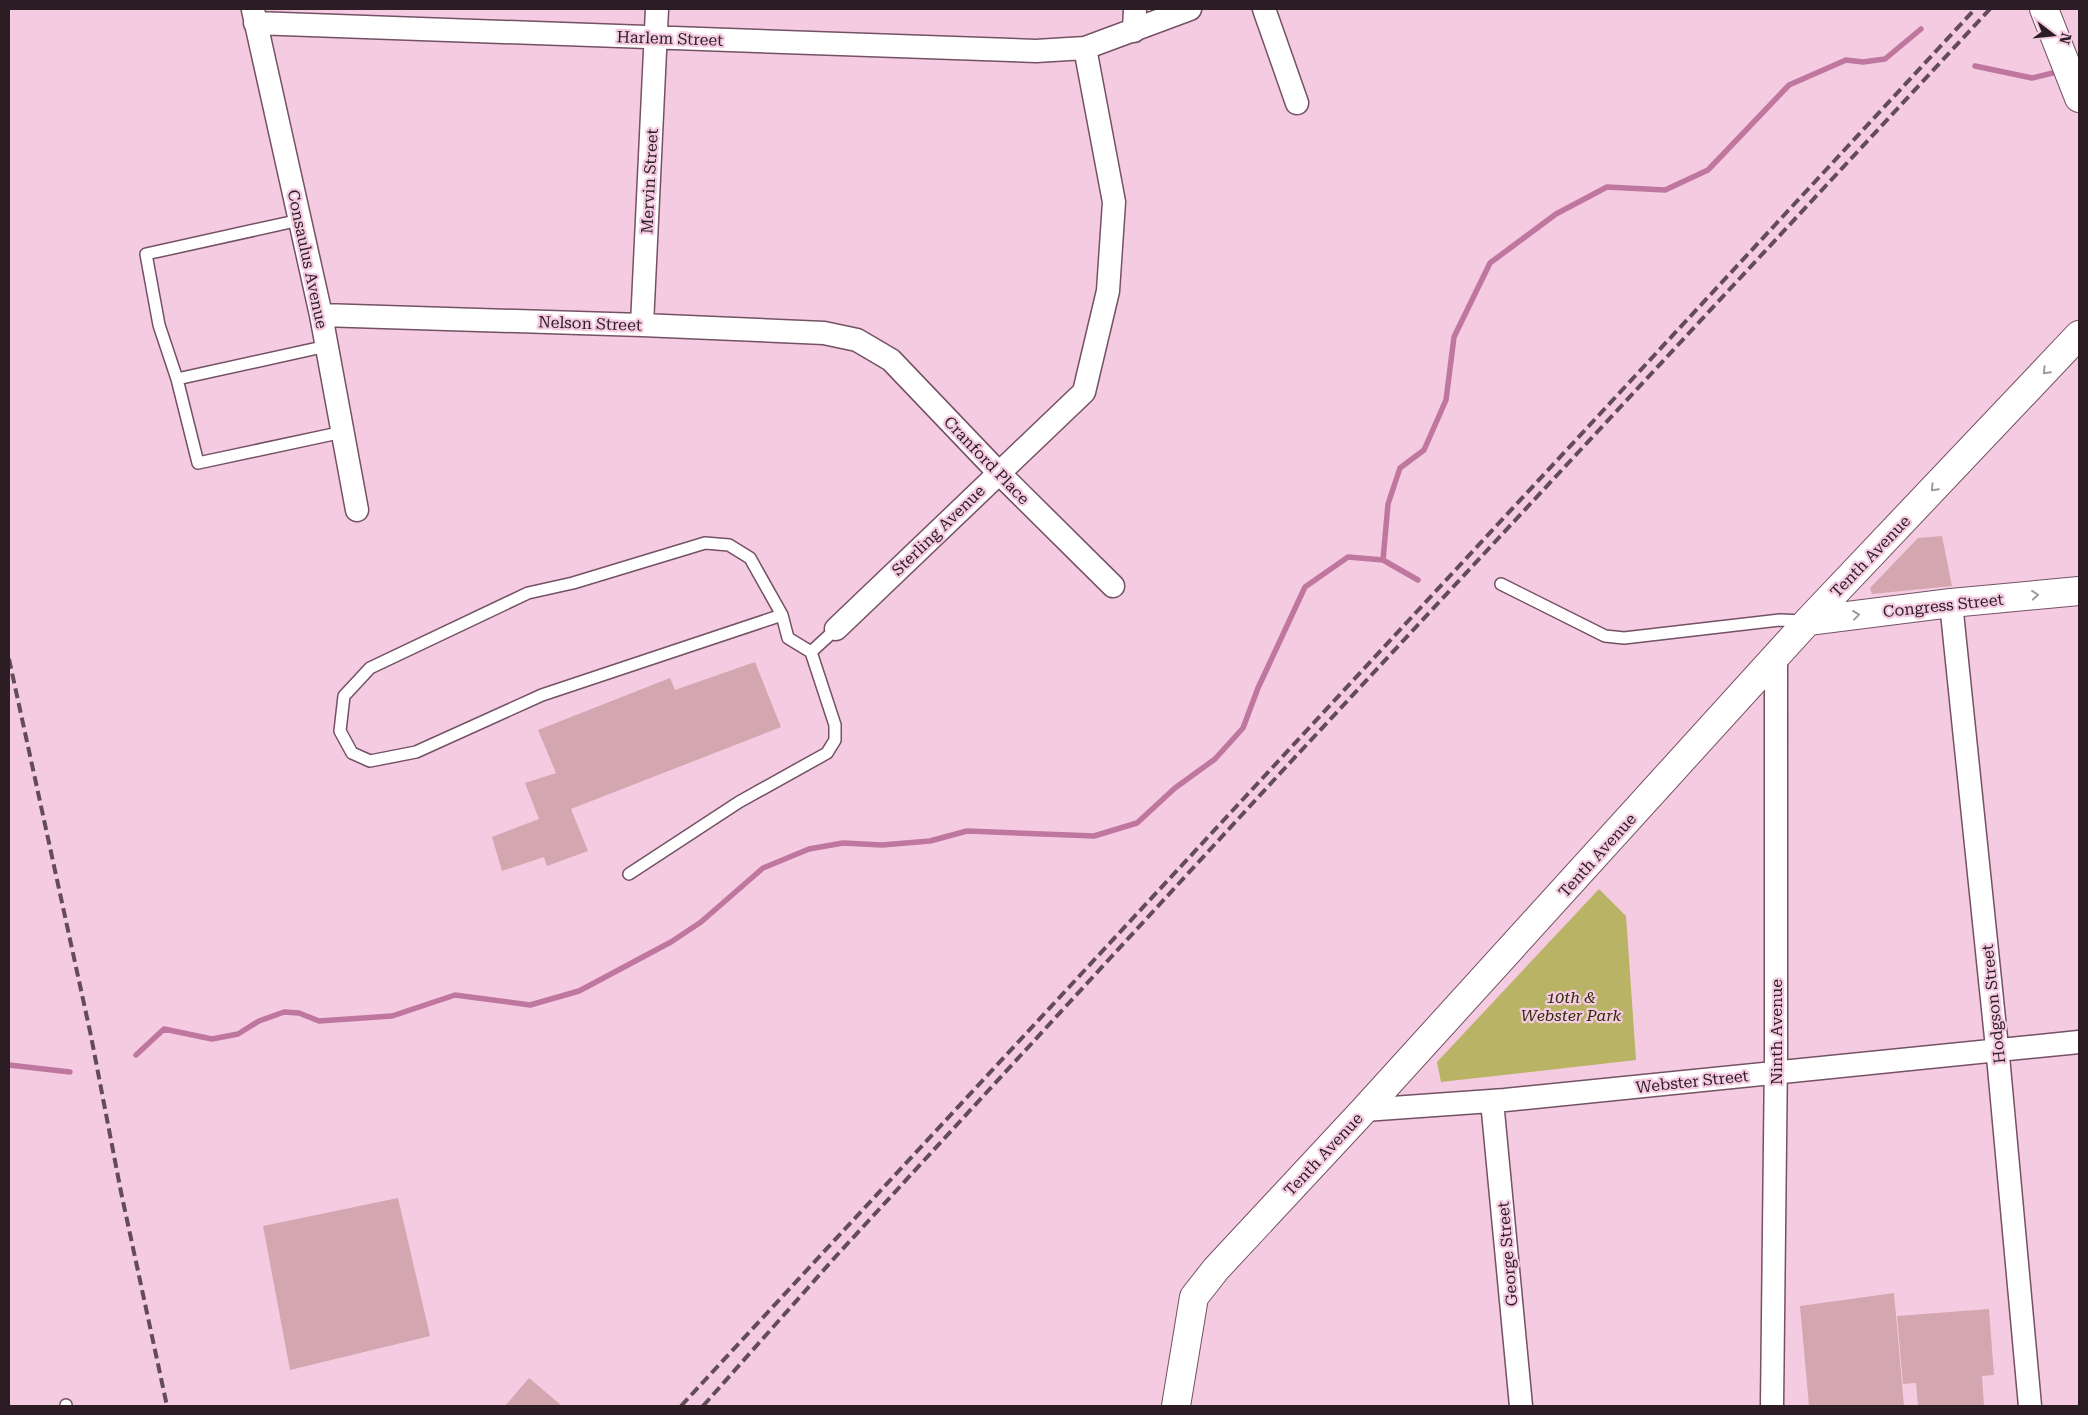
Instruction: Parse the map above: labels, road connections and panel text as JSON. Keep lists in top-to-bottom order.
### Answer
{
  "streets": {
    "street": [
      "Harlem Street",
      "Mervin Street",
      "Consaulus Avenue",
      "Nelson Street",
      "Cranford Place",
      "Sterling Avenue",
      "Tenth Avenue",
      "Congress Street",
      "Hodgson Street",
      "Ninth Avenue",
      "Webster Street",
      "George Street"
    ]
  },
  "crossings": [
    ["Harlem Street", "Mervin Street"],
    ["Harlem Street", "Consaulus Avenue"],
    ["Harlem Street", "Sterling Avenue"],
    ["Mervin Street", "Nelson Street"],
    ["Consaulus Avenue", "Nelson Street"],
    ["Nelson Street", "Cranford Place"],
    ["Cranford Place", "Sterling Avenue"],
    ["Tenth Avenue", "Congress Street"],
    ["Tenth Avenue", "Ninth Avenue"],
    ["Tenth Avenue", "Webster Street"],
    ["Congress Street", "Hodgson Street"],
    ["Hodgson Street", "Webster Street"],
    ["Ninth Avenue", "Webster Street"],
    ["Webster Street", "George Street"]
  ],
  "one_way": ["Congress Street"],
  "parks": ["10th & Webster Park"],
  "north": "right"
}
